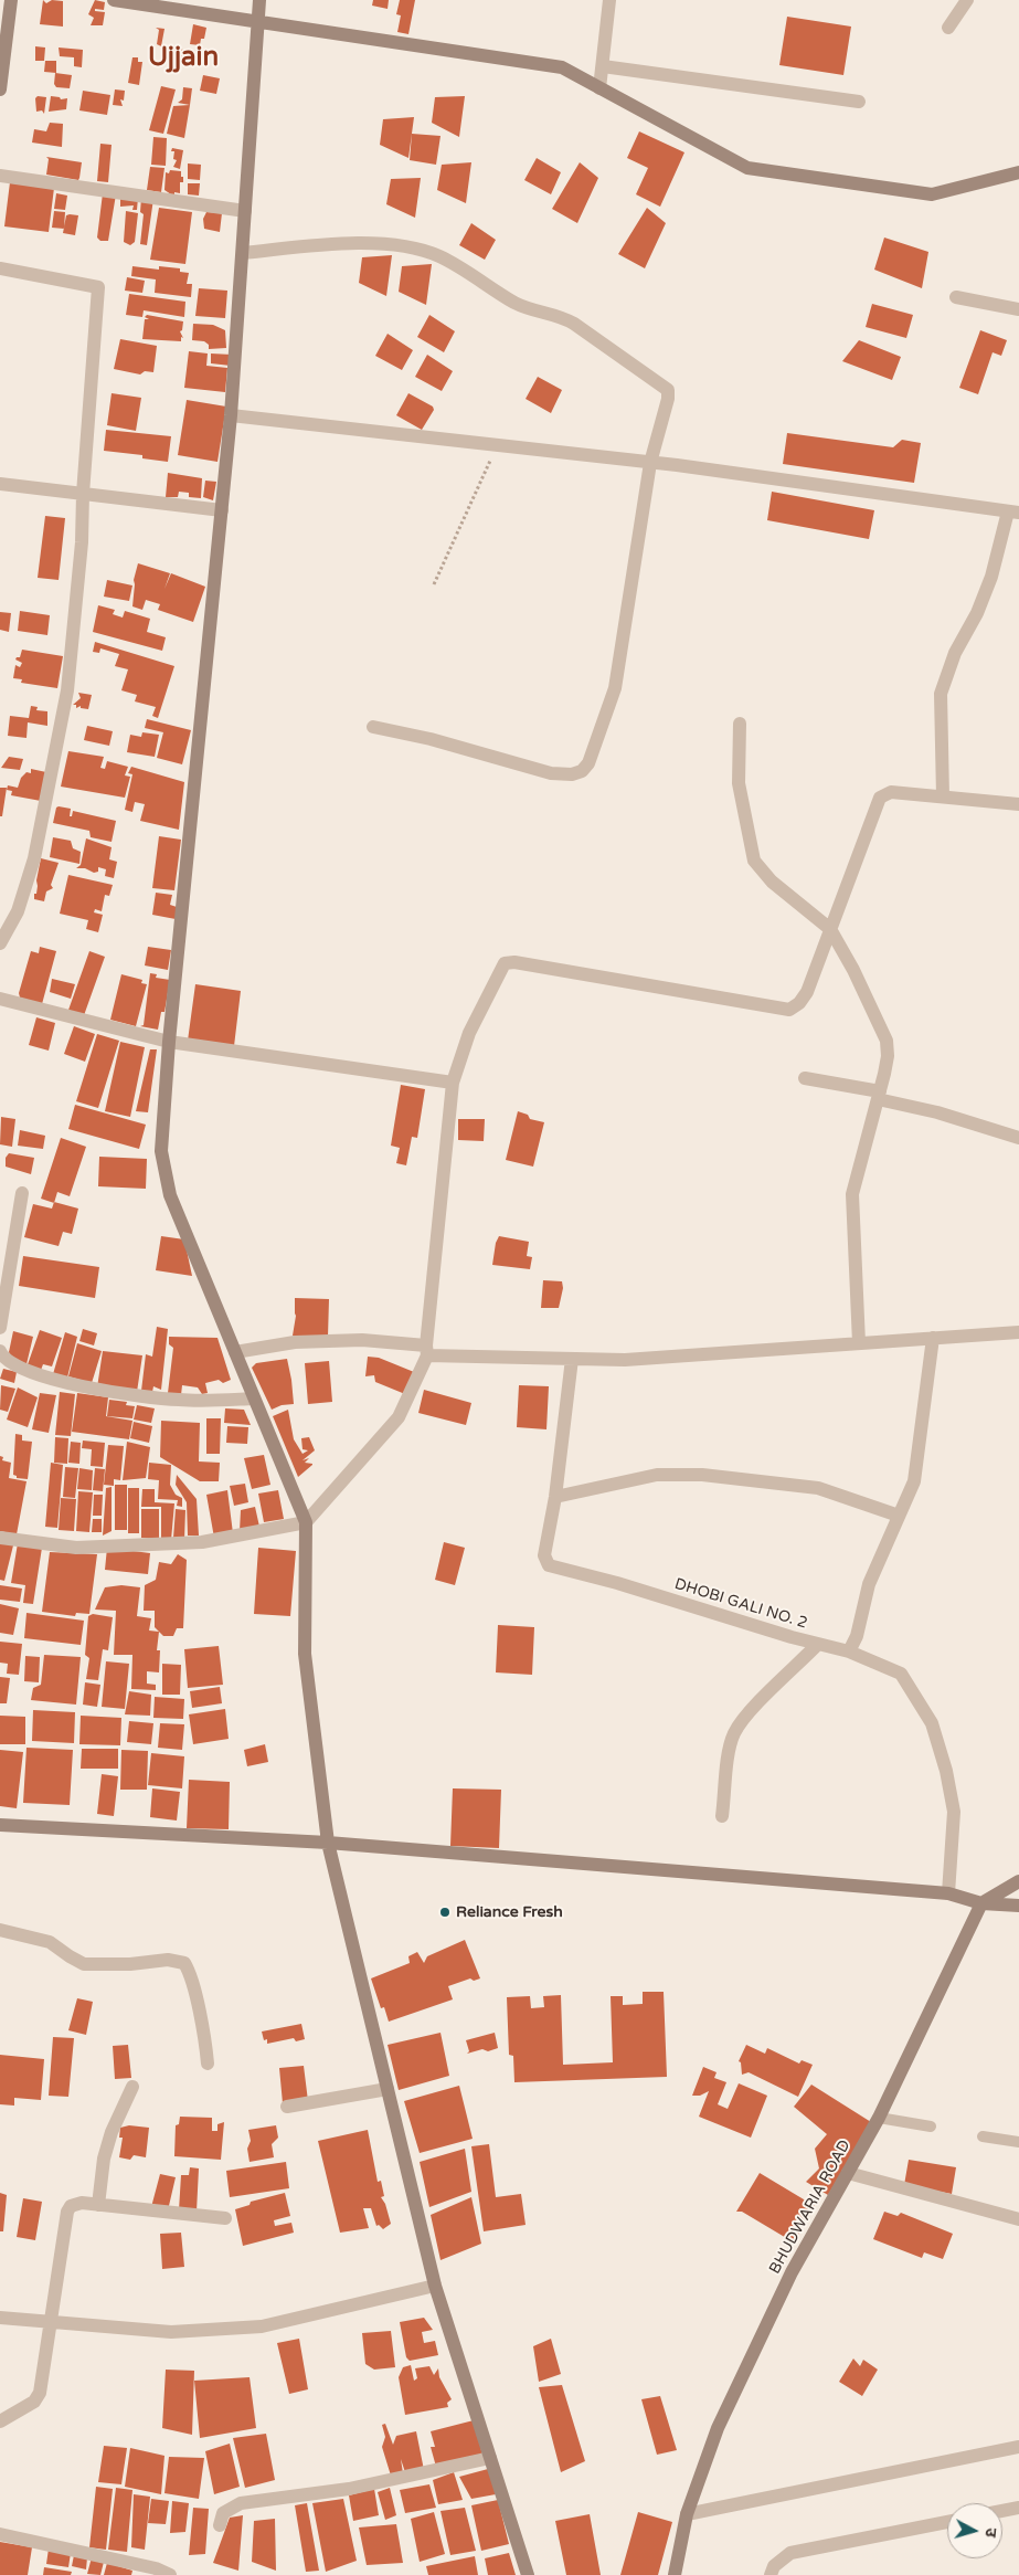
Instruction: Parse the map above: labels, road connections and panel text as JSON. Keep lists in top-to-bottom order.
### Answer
{
  "streets": {
    "street": ["DHOBI GALI NO. 2", "BHUDWARIA ROAD"]
  },
  "districts": ["Ujjain"],
  "places": ["Reliance Fresh"],
  "north": "right"
}
